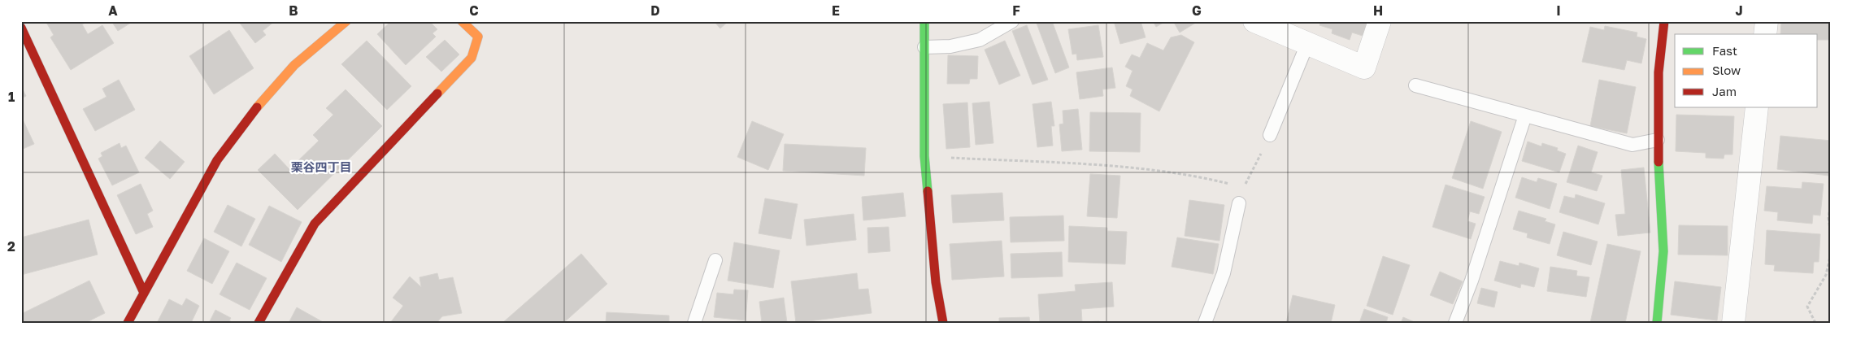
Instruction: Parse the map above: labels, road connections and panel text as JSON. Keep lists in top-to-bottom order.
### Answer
{
  "districts": ["栗谷四丁目"],
  "legend": ["Fast", "Slow", "Jam"],
  "grid": {
    "columns": [
      "A",
      "B",
      "C",
      "D",
      "E",
      "F",
      "G",
      "H",
      "I",
      "J"
    ],
    "rows": ["1", "2"]
  }
}
